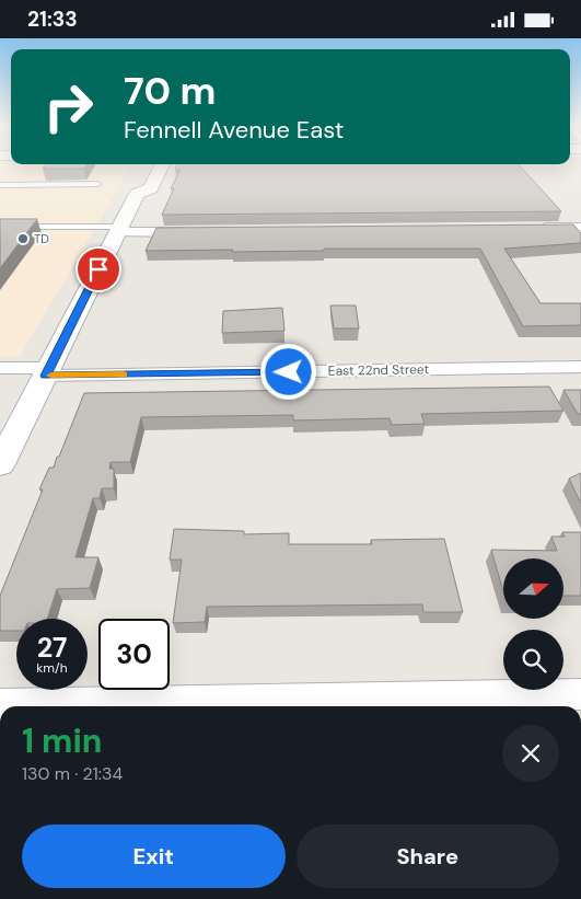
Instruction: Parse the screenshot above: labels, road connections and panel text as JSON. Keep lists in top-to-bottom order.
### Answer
{
  "streets": {
    "street": ["East 22nd Street"]
  },
  "places": ["TD"],
  "north": "right",
  "page": {
    "status": "21:33",
    "turn": ["70 m", "Fennell Avenue East"],
    "speed": "27 km/h",
    "limit": "30",
    "heading": ["1 min", "130 m · 21:34"],
    "buttons": ["Exit", "Share"]
  }
}
